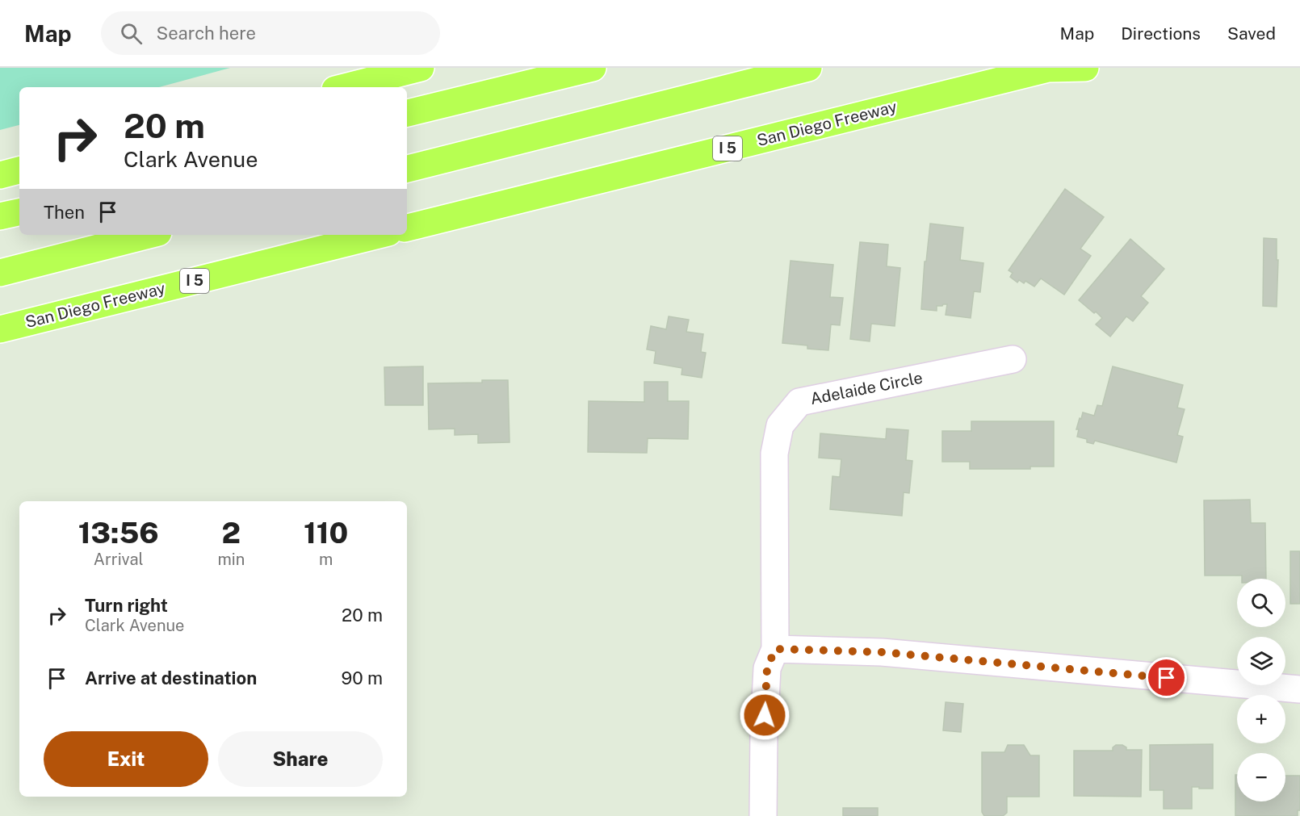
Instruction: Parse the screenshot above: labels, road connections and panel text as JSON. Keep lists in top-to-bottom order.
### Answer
{
  "streets": {
    "highway": ["San Diego Freeway", "I 5"],
    "street": ["Adelaide Circle"]
  },
  "page": {
    "header": "Map",
    "search": "Search here",
    "nav": ["Map", "Directions", "Saved"],
    "turn": ["20 m", "Clark Avenue"],
    "then": "Then",
    "eta": [
      "13:56",
      "Arrival",
      "2",
      "min",
      "110",
      "m"
    ],
    "map_buttons": ["+", "−"],
    "list": [
      {
        "name": "Turn right",
        "note": "Clark Avenue",
        "value": "20 m"
      },
      {
        "name": "Arrive at destination",
        "value": "90 m"
      }
    ],
    "buttons": ["Exit", "Share"]
  }
}
